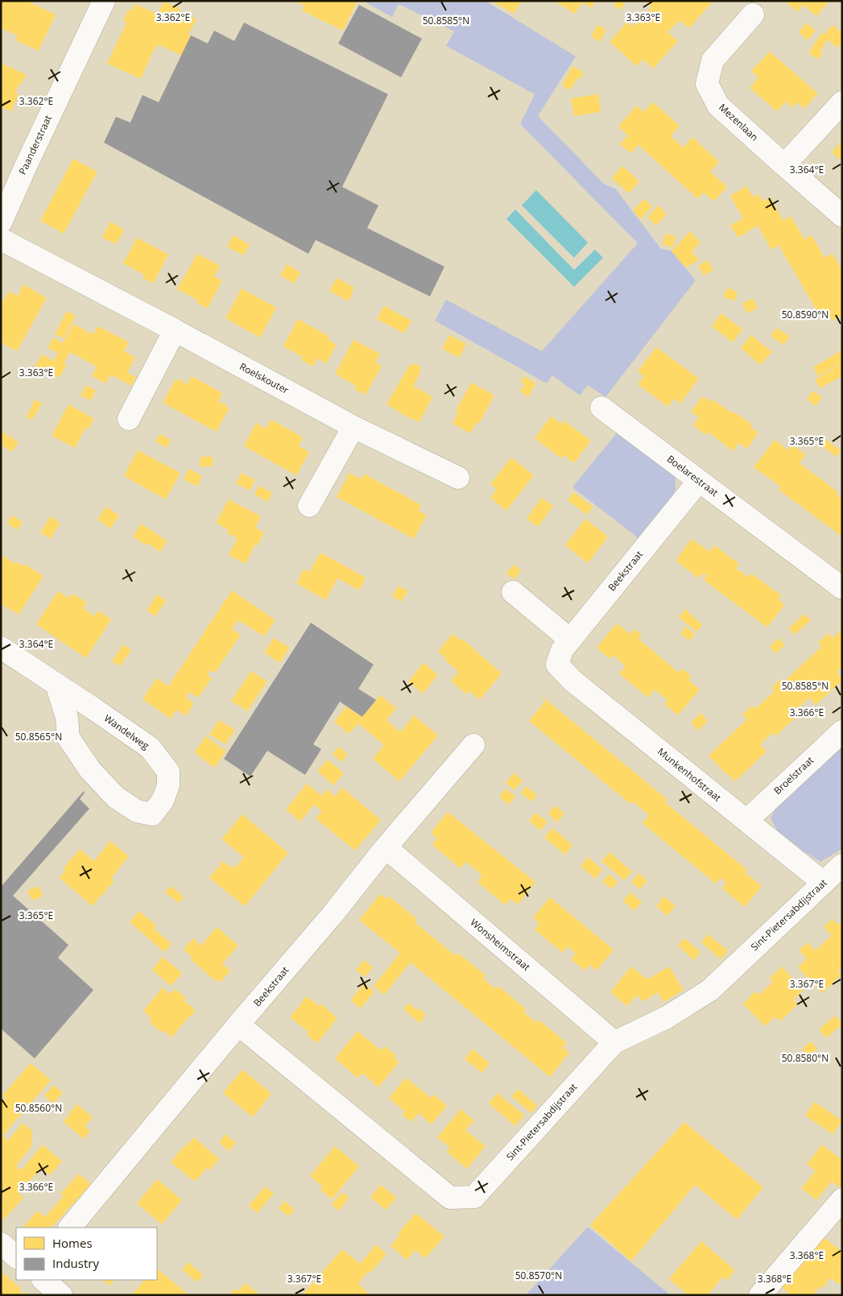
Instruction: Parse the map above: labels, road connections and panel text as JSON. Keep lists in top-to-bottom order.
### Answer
{
  "streets": {
    "street": [
      "Mezenlaan",
      "Paanderstraat",
      "Roelskouter",
      "Boelarestraat",
      "Beekstraat",
      "Wandelweg",
      "Munkenhofstraat",
      "Broelstraat",
      "Sint-Pietersabdijstraat",
      "Wonsheimstraat"
    ]
  },
  "crossings": [
    ["Boelarestraat", "Beekstraat"],
    ["Beekstraat", "Munkenhofstraat"],
    ["Beekstraat", "Sint-Pietersabdijstraat"],
    ["Beekstraat", "Wonsheimstraat"],
    ["Munkenhofstraat", "Broelstraat"],
    ["Munkenhofstraat", "Sint-Pietersabdijstraat"],
    ["Sint-Pietersabdijstraat", "Wonsheimstraat"]
  ],
  "legend": ["Homes", "Industry"],
  "coordinates": [
    "3.362°E",
    "3.363°E",
    "50.8585°N",
    "3.364°E",
    "50.8590°N",
    "3.365°E",
    "3.366°E",
    "50.8565°N",
    "3.367°E",
    "50.8580°N",
    "50.8560°N",
    "3.368°E",
    "50.8570°N"
  ]
}
